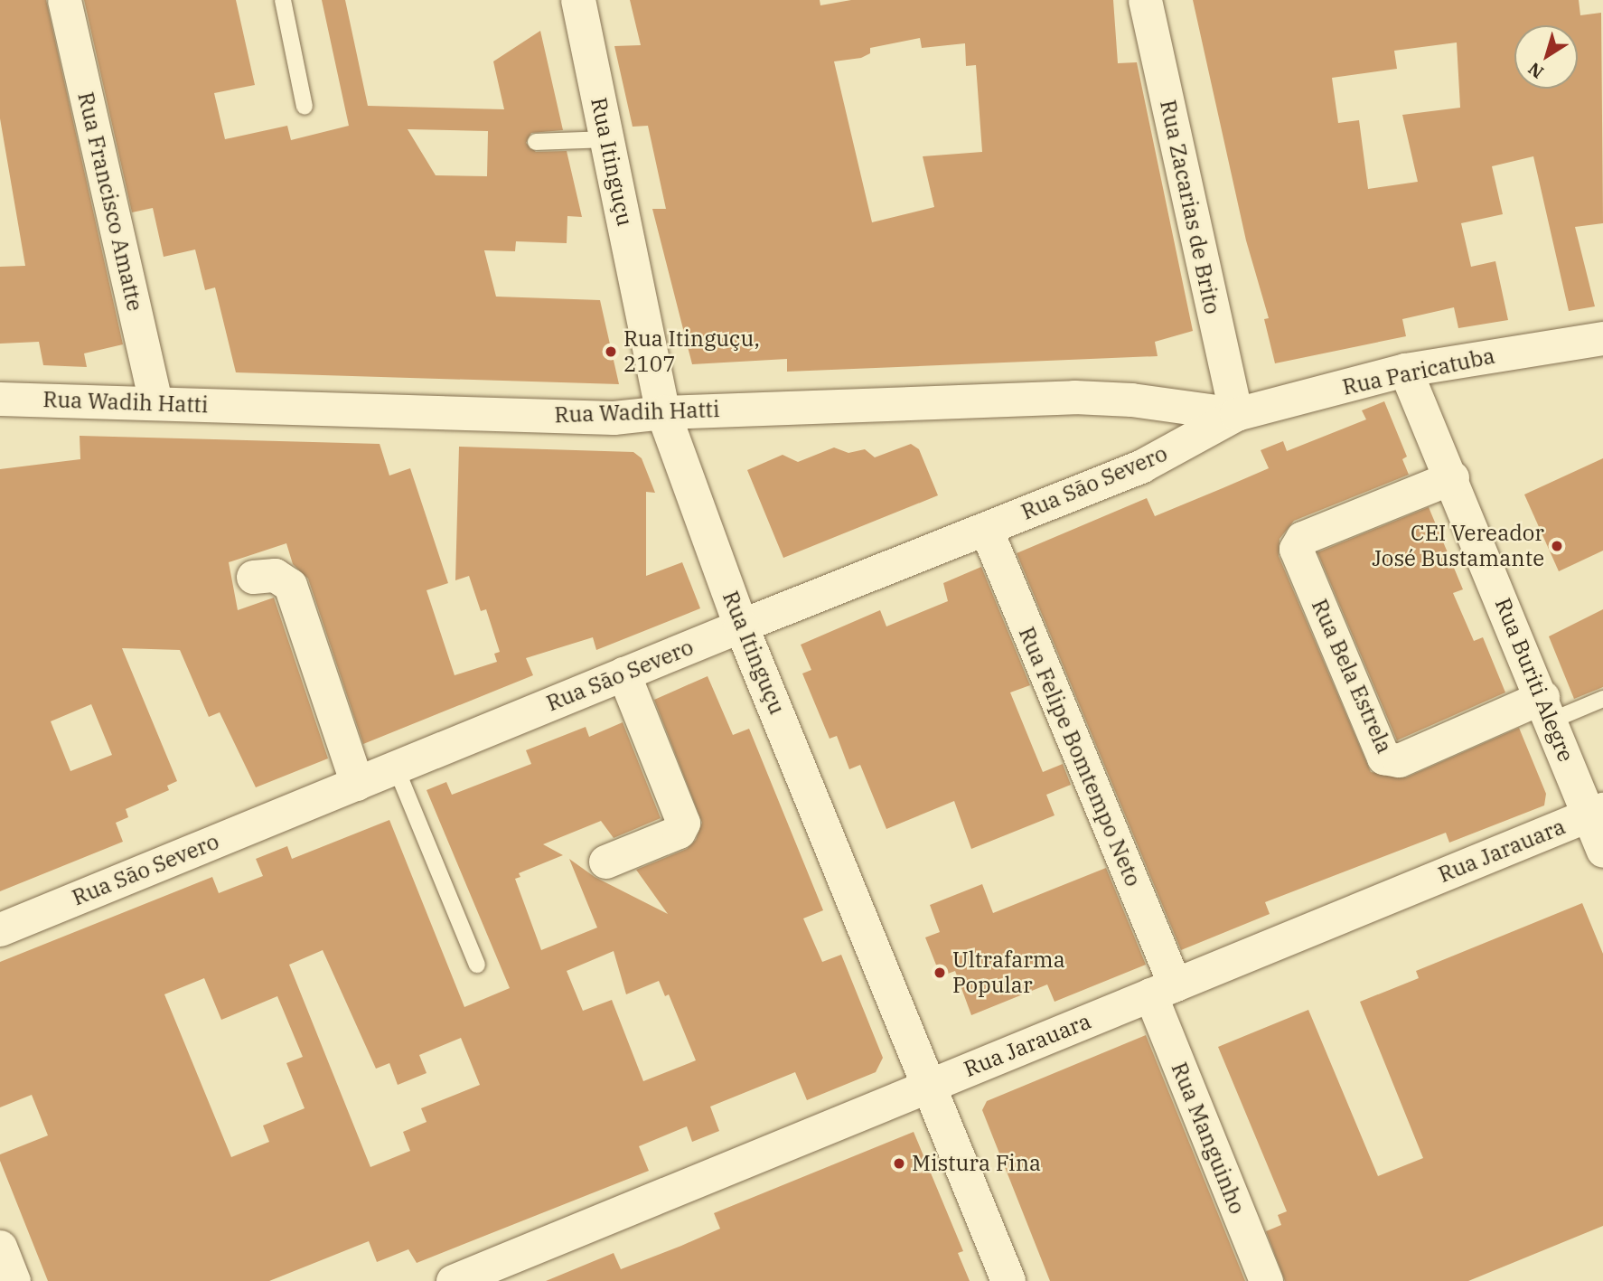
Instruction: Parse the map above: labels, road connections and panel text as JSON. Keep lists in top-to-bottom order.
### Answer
{
  "streets": {
    "main road": ["Rua Itinguçu"],
    "street": [
      "Rua Francisco Amatte",
      "Rua Zacarias de Brito",
      "Rua Paricatuba",
      "Rua Wadih Hatti",
      "Rua São Severo",
      "Rua Bela Estrela",
      "Rua Buriti Alegre",
      "Rua Felipe Bomtempo Neto",
      "Rua Jarauara",
      "Rua Manguinho"
    ]
  },
  "crossings": [
    ["Rua Itinguçu", "Rua Wadih Hatti"],
    ["Rua Itinguçu", "Rua São Severo"],
    ["Rua Itinguçu", "Rua Jarauara"],
    ["Rua Francisco Amatte", "Rua Wadih Hatti"],
    ["Rua Zacarias de Brito", "Rua Paricatuba"],
    ["Rua Zacarias de Brito", "Rua Wadih Hatti"],
    ["Rua Zacarias de Brito", "Rua São Severo"],
    ["Rua Paricatuba", "Rua Wadih Hatti"],
    ["Rua Paricatuba", "Rua São Severo"],
    ["Rua Paricatuba", "Rua Buriti Alegre"],
    ["Rua Wadih Hatti", "Rua São Severo"],
    ["Rua São Severo", "Rua Felipe Bomtempo Neto"],
    ["Rua Bela Estrela", "Rua Buriti Alegre"],
    ["Rua Buriti Alegre", "Rua Jarauara"],
    ["Rua Felipe Bomtempo Neto", "Rua Jarauara"],
    ["Rua Felipe Bomtempo Neto", "Rua Manguinho"],
    ["Rua Jarauara", "Rua Manguinho"]
  ],
  "places": [
    "Rua Itinguçu, 2107",
    "CEI Vereador José Bustamante",
    "Ultrafarma Popular",
    "Mistura Fina"
  ],
  "north": "bottom left"
}
